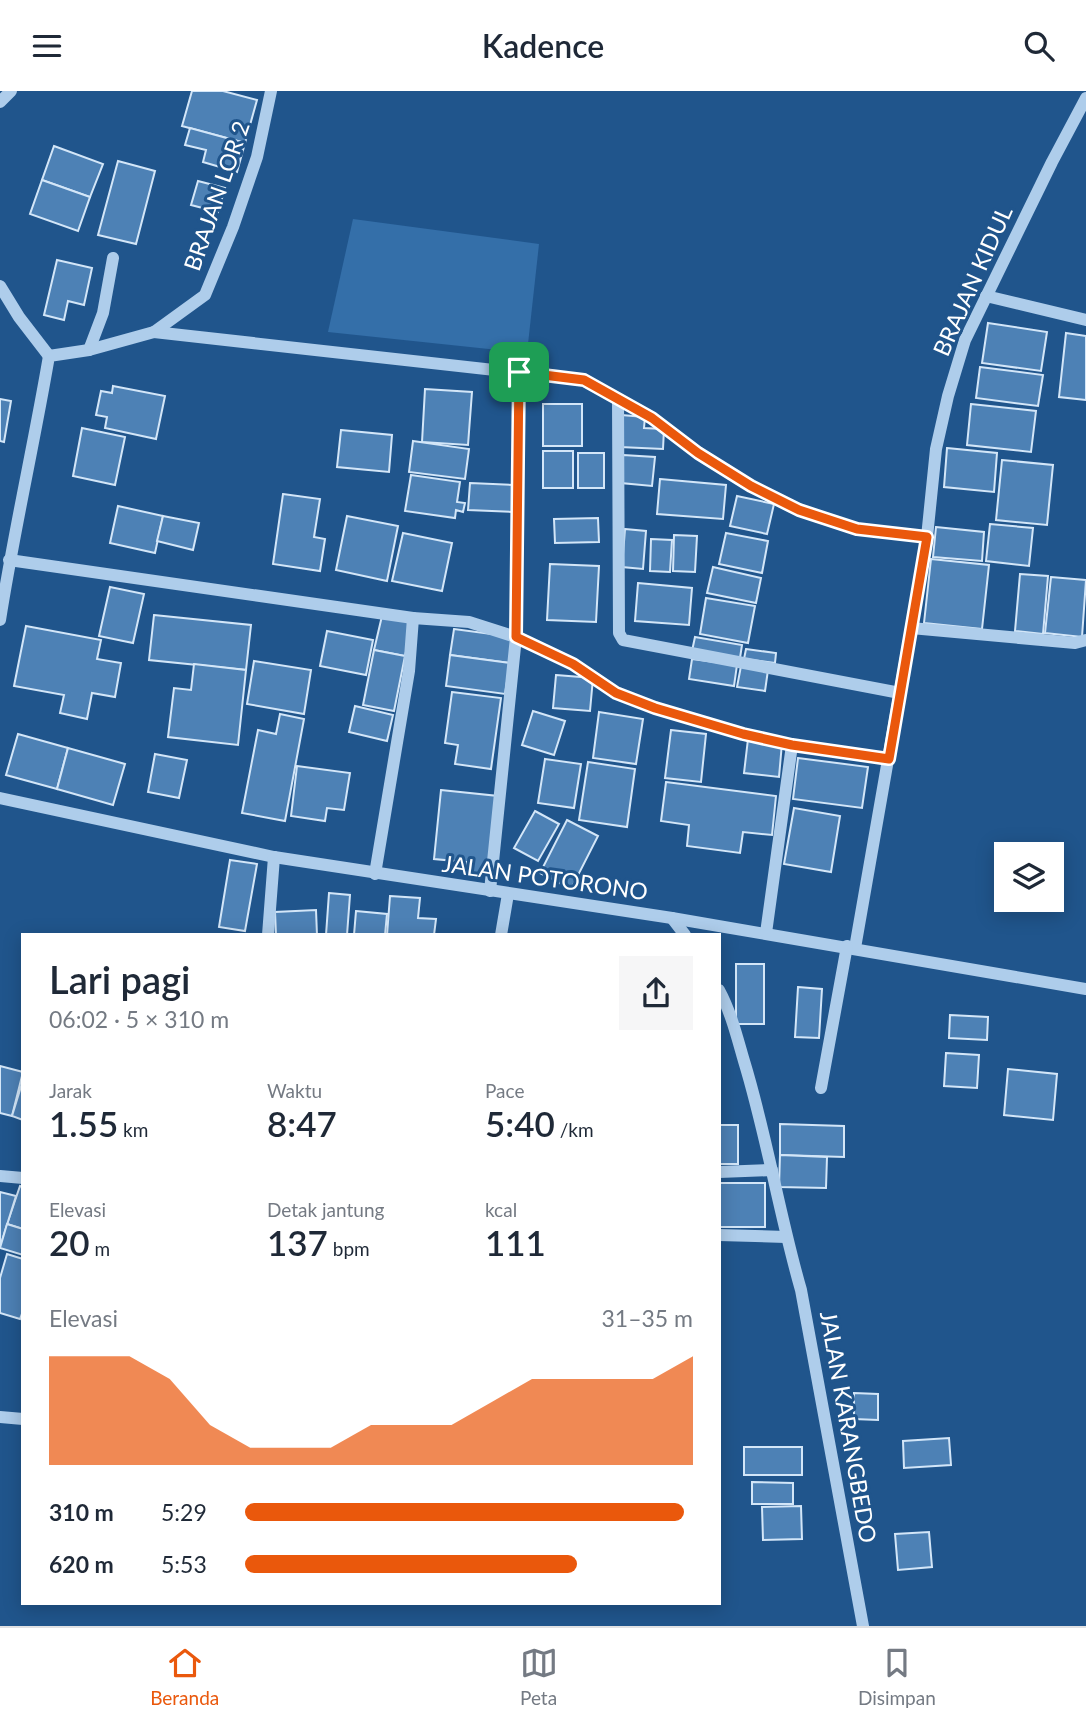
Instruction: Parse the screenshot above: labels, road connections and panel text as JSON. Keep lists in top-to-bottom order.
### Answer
{
  "streets": {
    "street": [
      "BRAJAN LOR 2",
      "BRAJAN KIDUL",
      "JALAN POTORONO",
      "JALAN KARANGBEDO"
    ]
  },
  "crossings": [
    ["BRAJAN KIDUL", "JALAN POTORONO"]
  ],
  "page": {
    "header": "Kadence",
    "heading": ["Lari pagi", "06:02 · 5 × 310 m"],
    "stats": [
      ["Jarak", "1.55 km"],
      ["Waktu", "8:47"],
      ["Pace", "5:40 /km"],
      ["Elevasi", "20 m"],
      ["Detak jantung", "137 bpm"],
      ["kcal", "111"]
    ],
    "chart": ["Elevasi", "31–35 m"],
    "list": [
      {
        "name": "310 m",
        "note": "5:29"
      },
      {
        "name": "620 m",
        "note": "5:53"
      }
    ],
    "tabs": ["Beranda", "Peta", "Disimpan"]
  }
}
